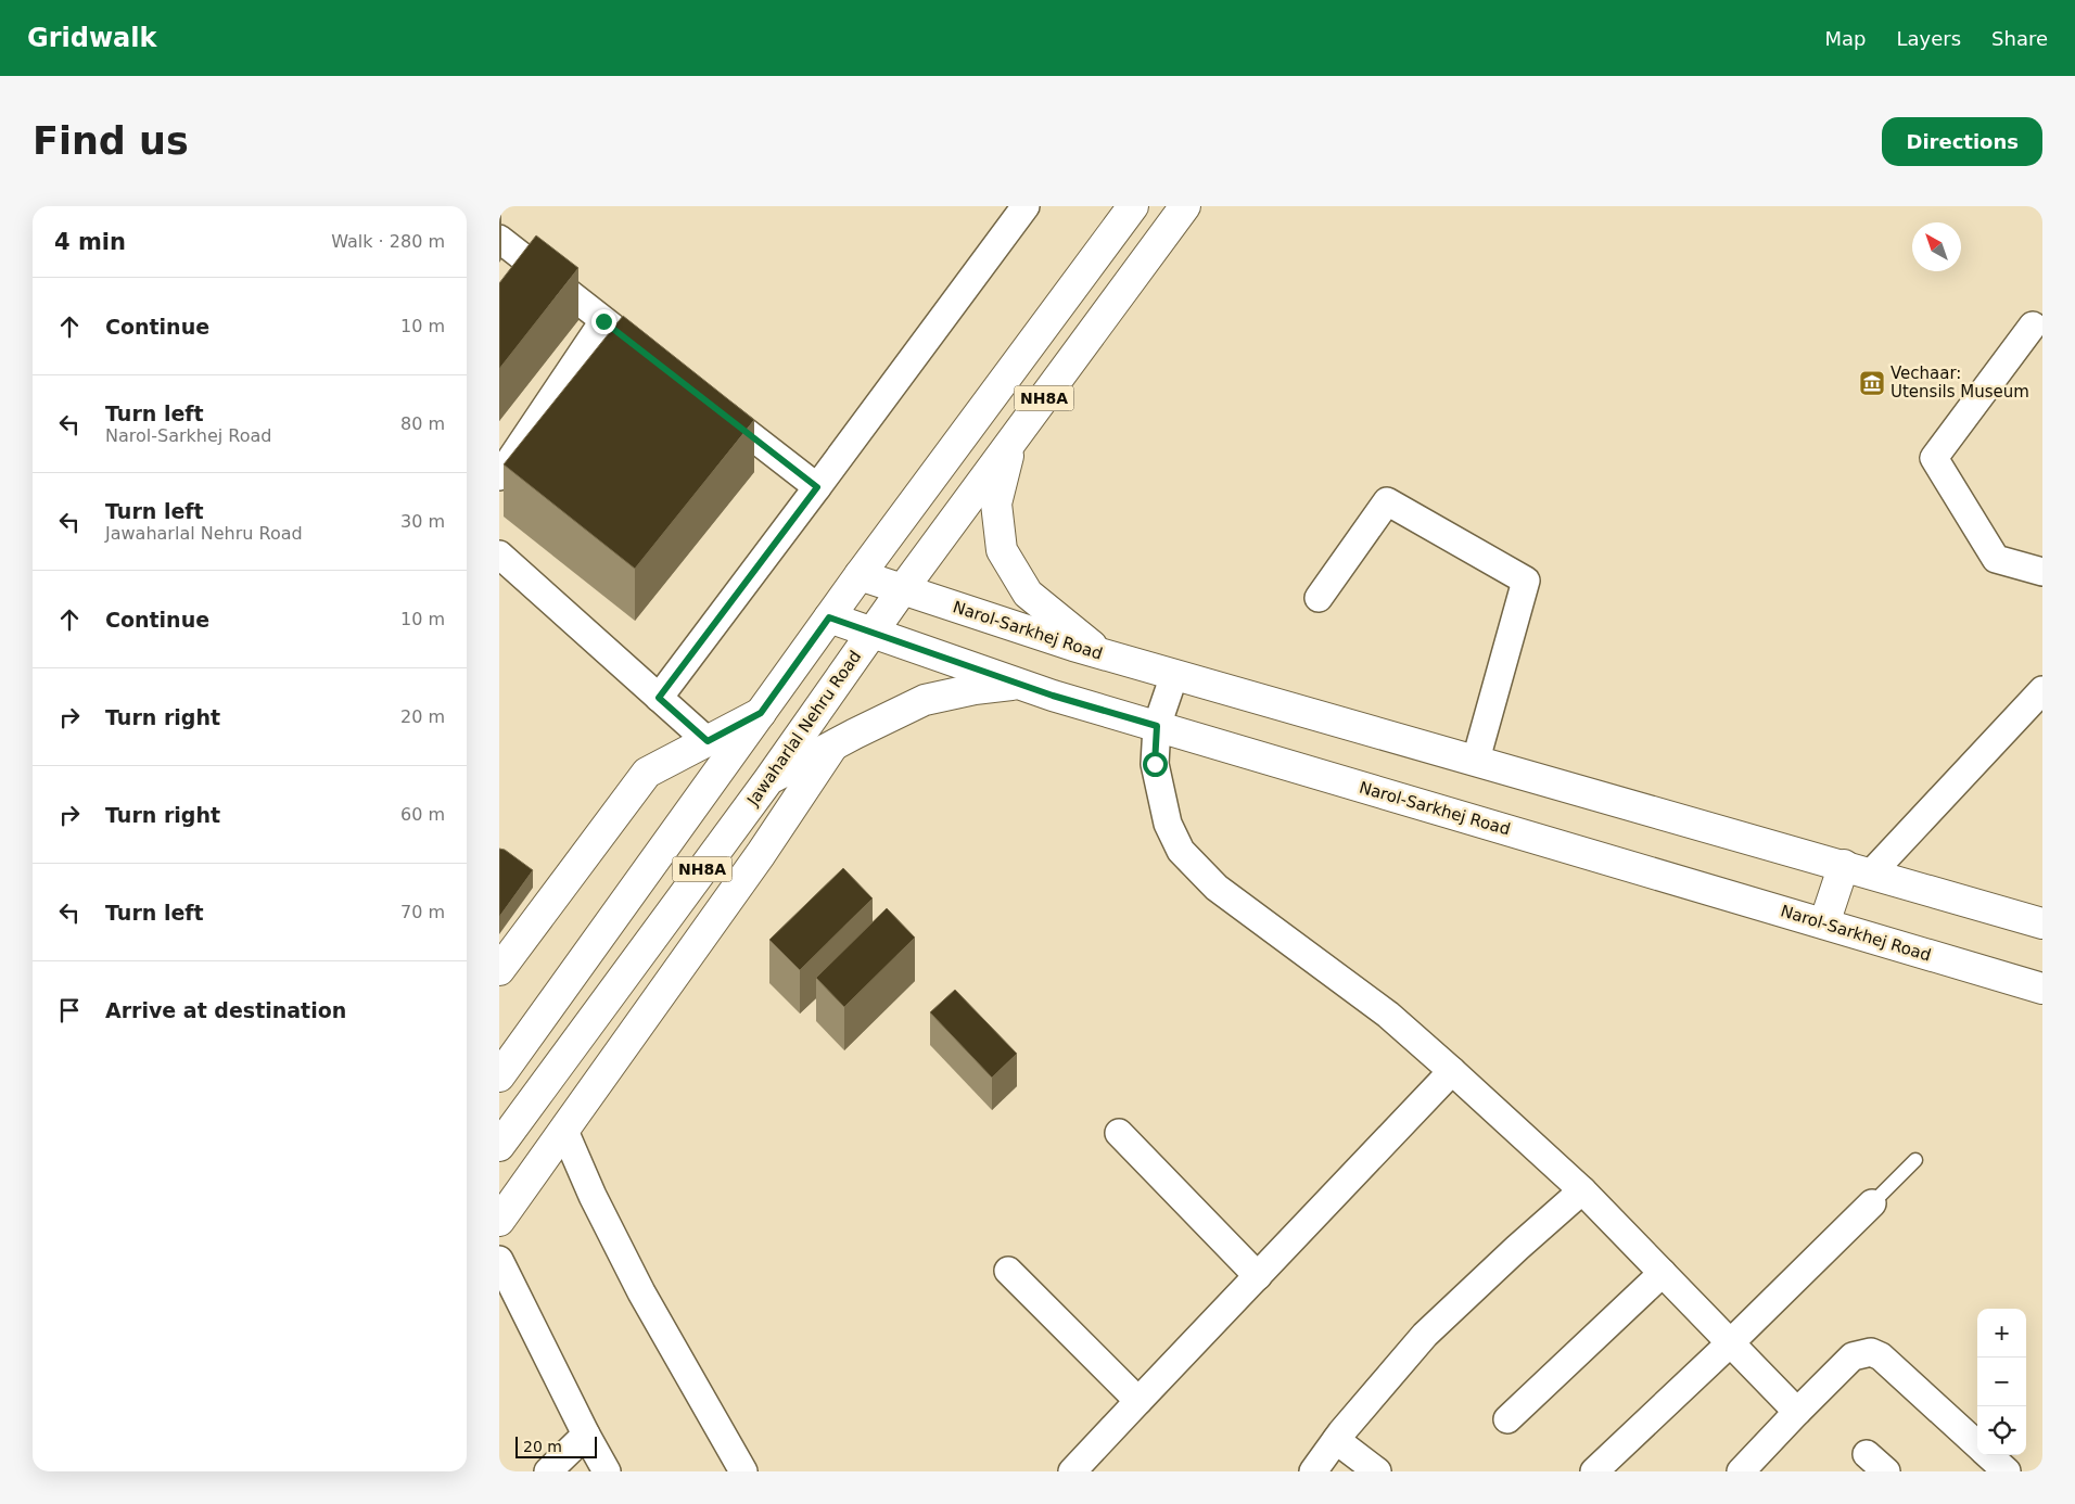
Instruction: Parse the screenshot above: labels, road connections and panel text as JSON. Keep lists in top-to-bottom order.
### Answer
{
  "streets": {
    "main road": ["NH8A", "Narol-Sarkhej Road", "Jawaharlal Nehru Road"]
  },
  "crossings": [
    ["NH8A", "Narol-Sarkhej Road"],
    ["Narol-Sarkhej Road", "Jawaharlal Nehru Road"]
  ],
  "places": {
    "museum": ["Vechaar: Utensils Museum"]
  },
  "scale_bar": "20 m",
  "north": "top left",
  "page": {
    "header": "Gridwalk",
    "nav": ["Map", "Layers", "Share"],
    "buttons": "Directions",
    "title": "Find us",
    "heading": ["4 min", "Walk · 280 m"],
    "list": [
      ["Continue", "10 m"],
      ["Turn left", "Narol-Sarkhej Road", "80 m"],
      ["Turn left", "Jawaharlal Nehru Road", "30 m"],
      ["Continue", "10 m"],
      ["Turn right", "20 m"],
      ["Turn right", "60 m"],
      ["Turn left", "70 m"],
      "Arrive at destination"
    ],
    "map_buttons": ["+", "−"],
    "scale": "20 m"
  }
}
